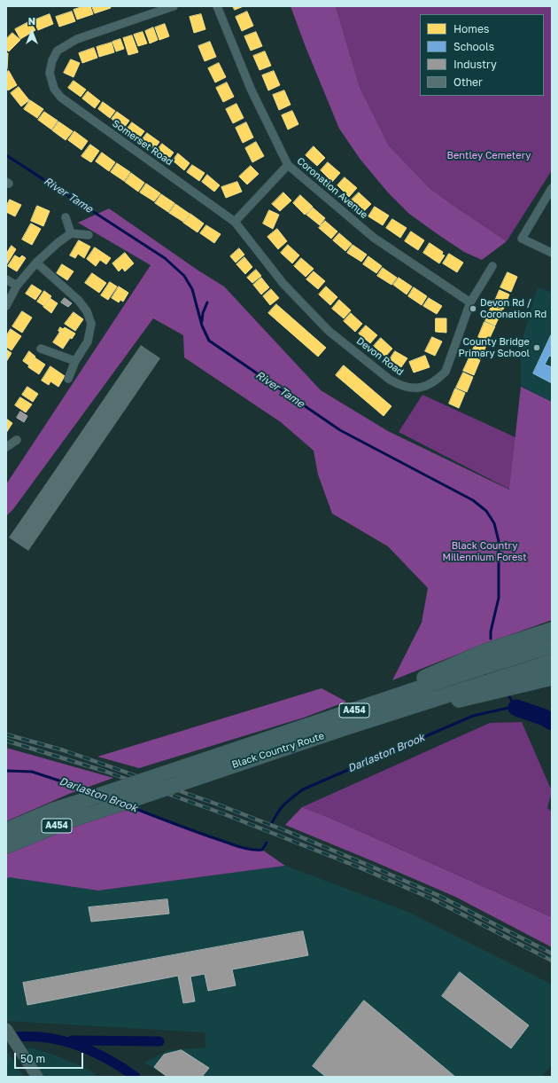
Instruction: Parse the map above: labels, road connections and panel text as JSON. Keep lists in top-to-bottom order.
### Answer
{
  "streets": {
    "highway": ["A454", "Black Country Route"],
    "street": ["Somerset Road", "Coronation Avenue", "Devon Road"]
  },
  "crossings": [
    ["Somerset Road", "Devon Road"],
    ["Coronation Avenue", "Devon Road"]
  ],
  "water": ["River Tame", "Darlaston Brook"],
  "parks": ["Bentley Cemetery", "Black Country Millennium Forest"],
  "places": ["Devon Rd / Coronation Rd", "County Bridge Primary School"],
  "legend": [
    "Homes",
    "Schools",
    "Industry",
    "Other"
  ],
  "scale_bar": "50 m",
  "north": "top"
}
